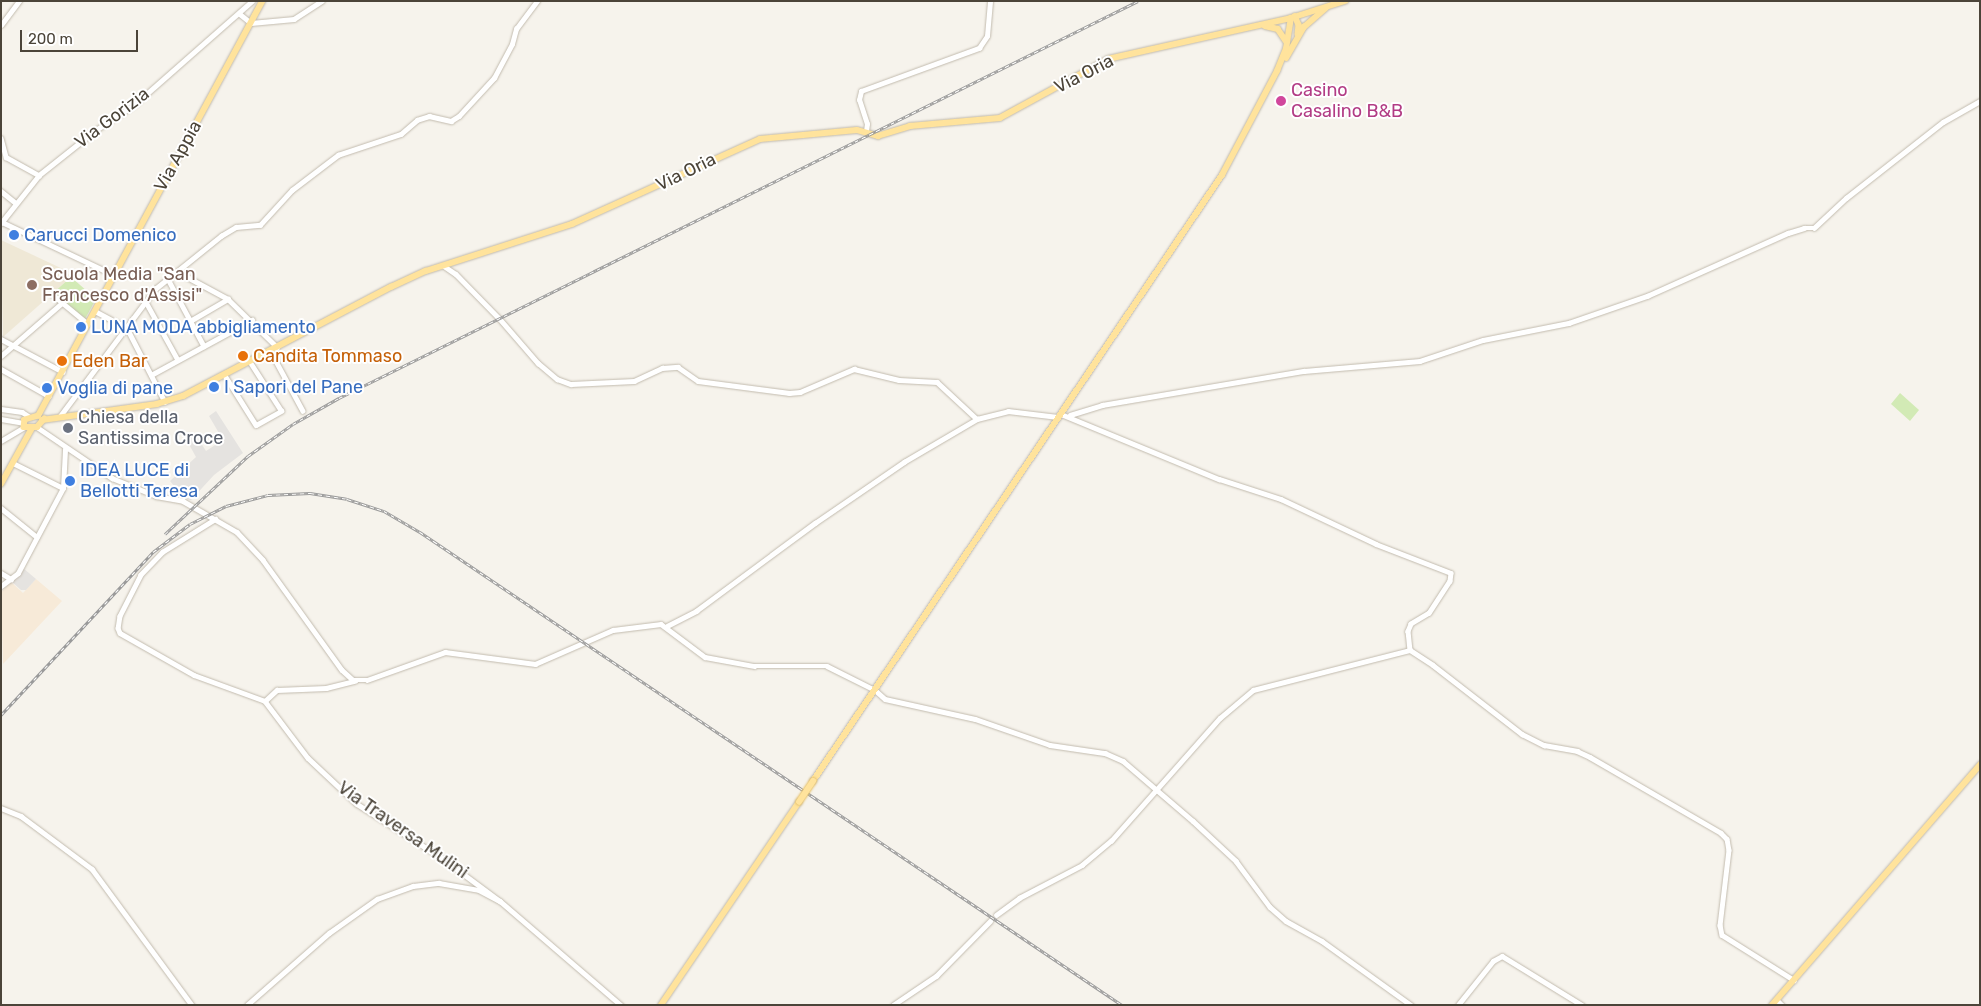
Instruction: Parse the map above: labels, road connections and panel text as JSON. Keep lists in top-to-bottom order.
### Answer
{
  "streets": {
    "main road": ["Via Oria", "Via Appia"],
    "street": ["Via Gorizia", "Via Traversa Mulini"]
  },
  "crossings": [
    ["Via Oria", "Via Appia"]
  ],
  "places": [
    "Casino Casalino B&B",
    "Carucci Domenico",
    "Scuola Media \"San Francesco d'Assisi\"",
    "LUNA MODA abbigliamento",
    "Candita Tommaso",
    "Eden Bar",
    "I Sapori del Pane",
    "Voglia di pane",
    "Chiesa della Santissima Croce",
    "IDEA LUCE di Bellotti Teresa"
  ],
  "scale_bar": "200 m"
}
